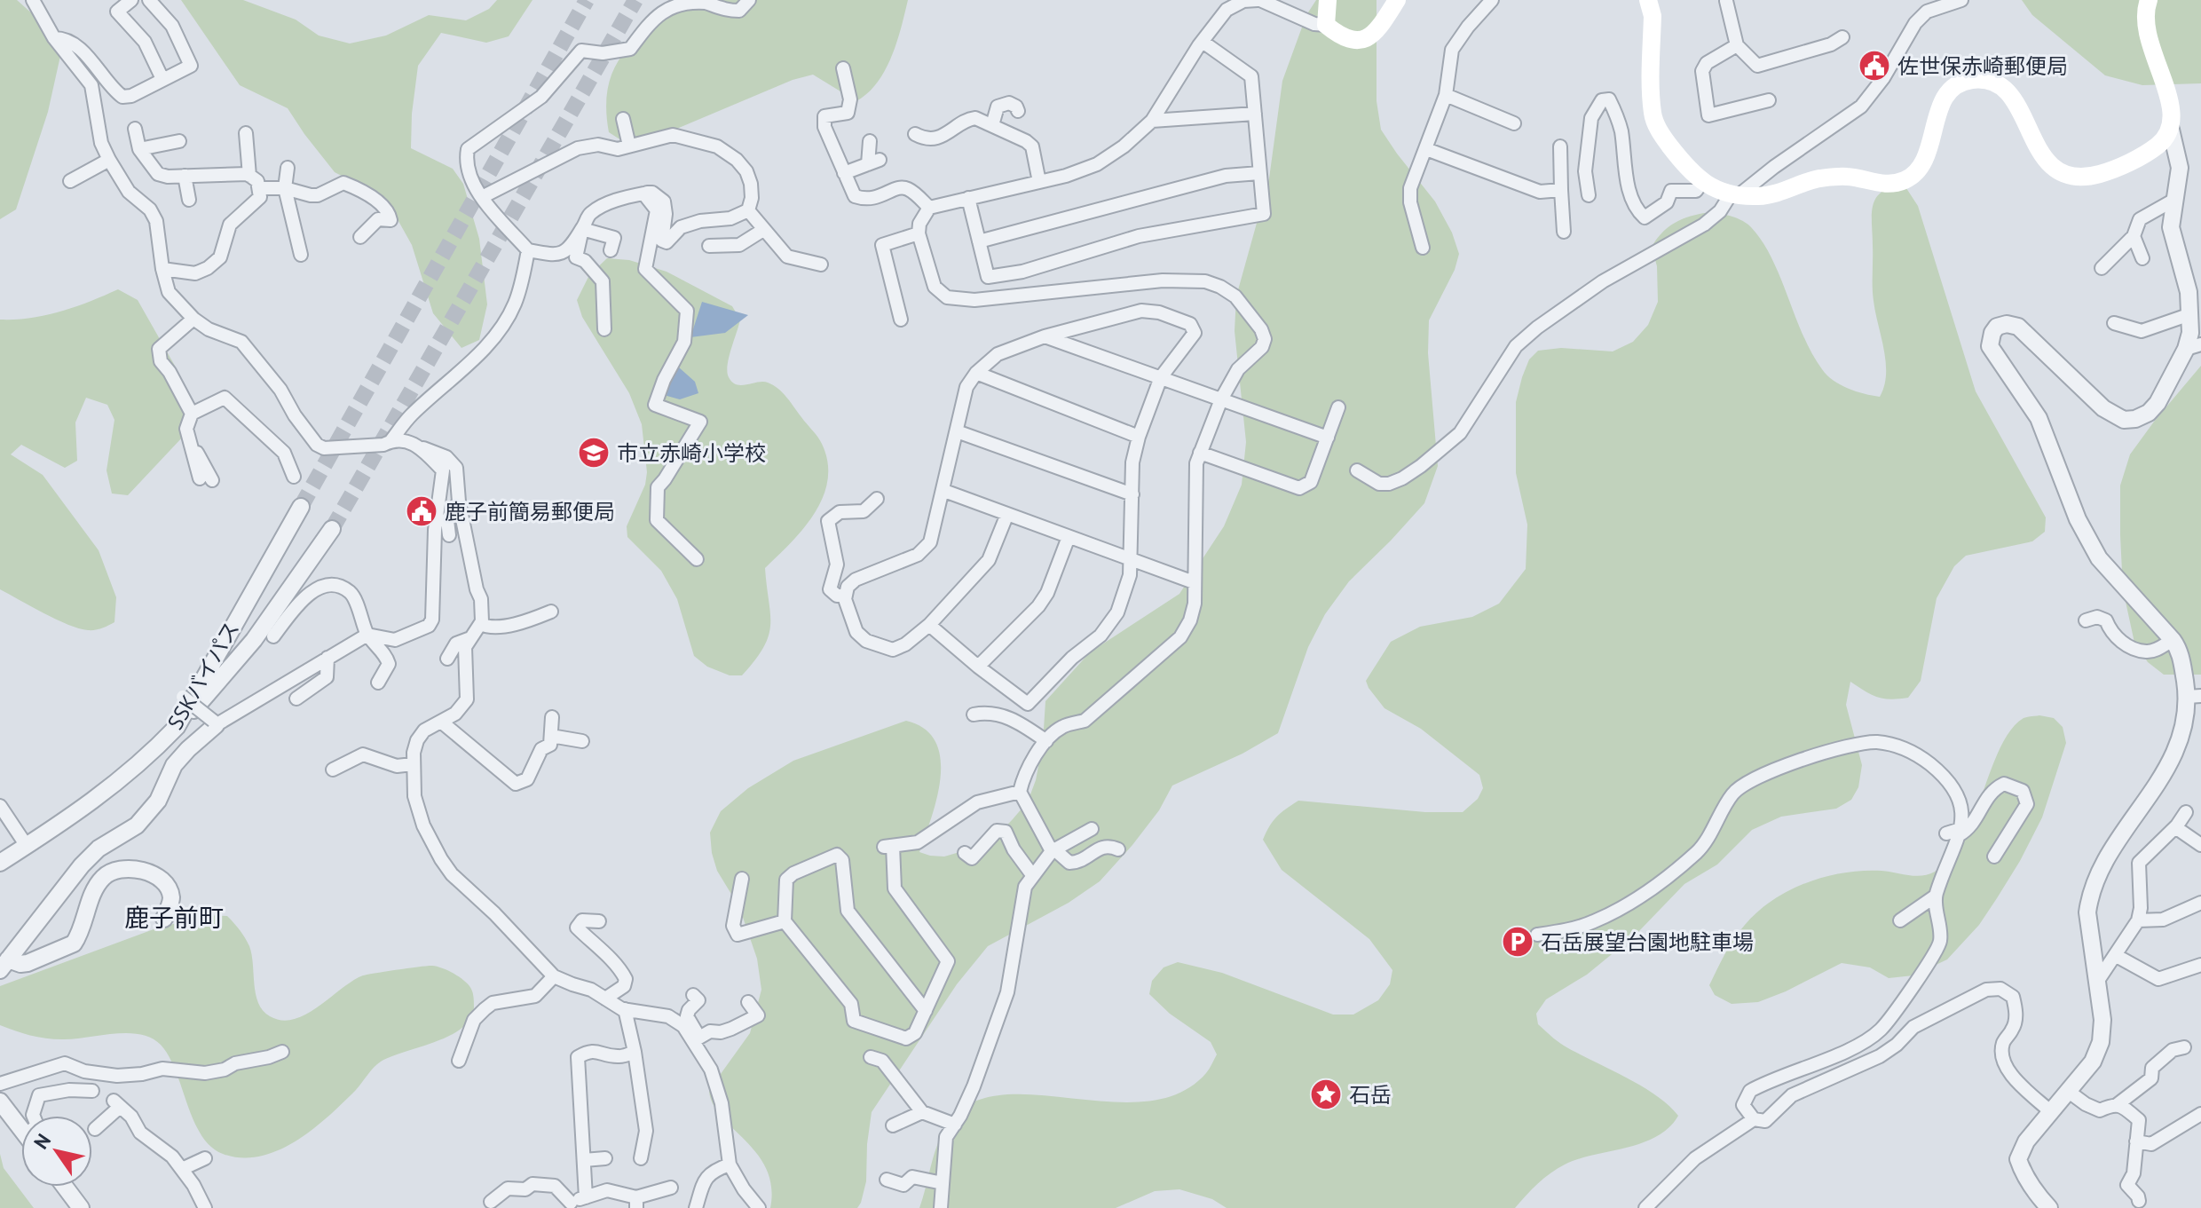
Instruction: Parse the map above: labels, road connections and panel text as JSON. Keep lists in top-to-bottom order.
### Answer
{
  "streets": {
    "street": ["SSKバイパス"]
  },
  "districts": ["鹿子前町"],
  "places": {
    "public building": ["佐世保赤崎郵便局", "鹿子前簡易郵便局"],
    "school or university": ["市立赤崎小学校"],
    "parking": ["石岳展望台園地駐車場"],
    "place": ["石岳"]
  },
  "north": "top left"
}
